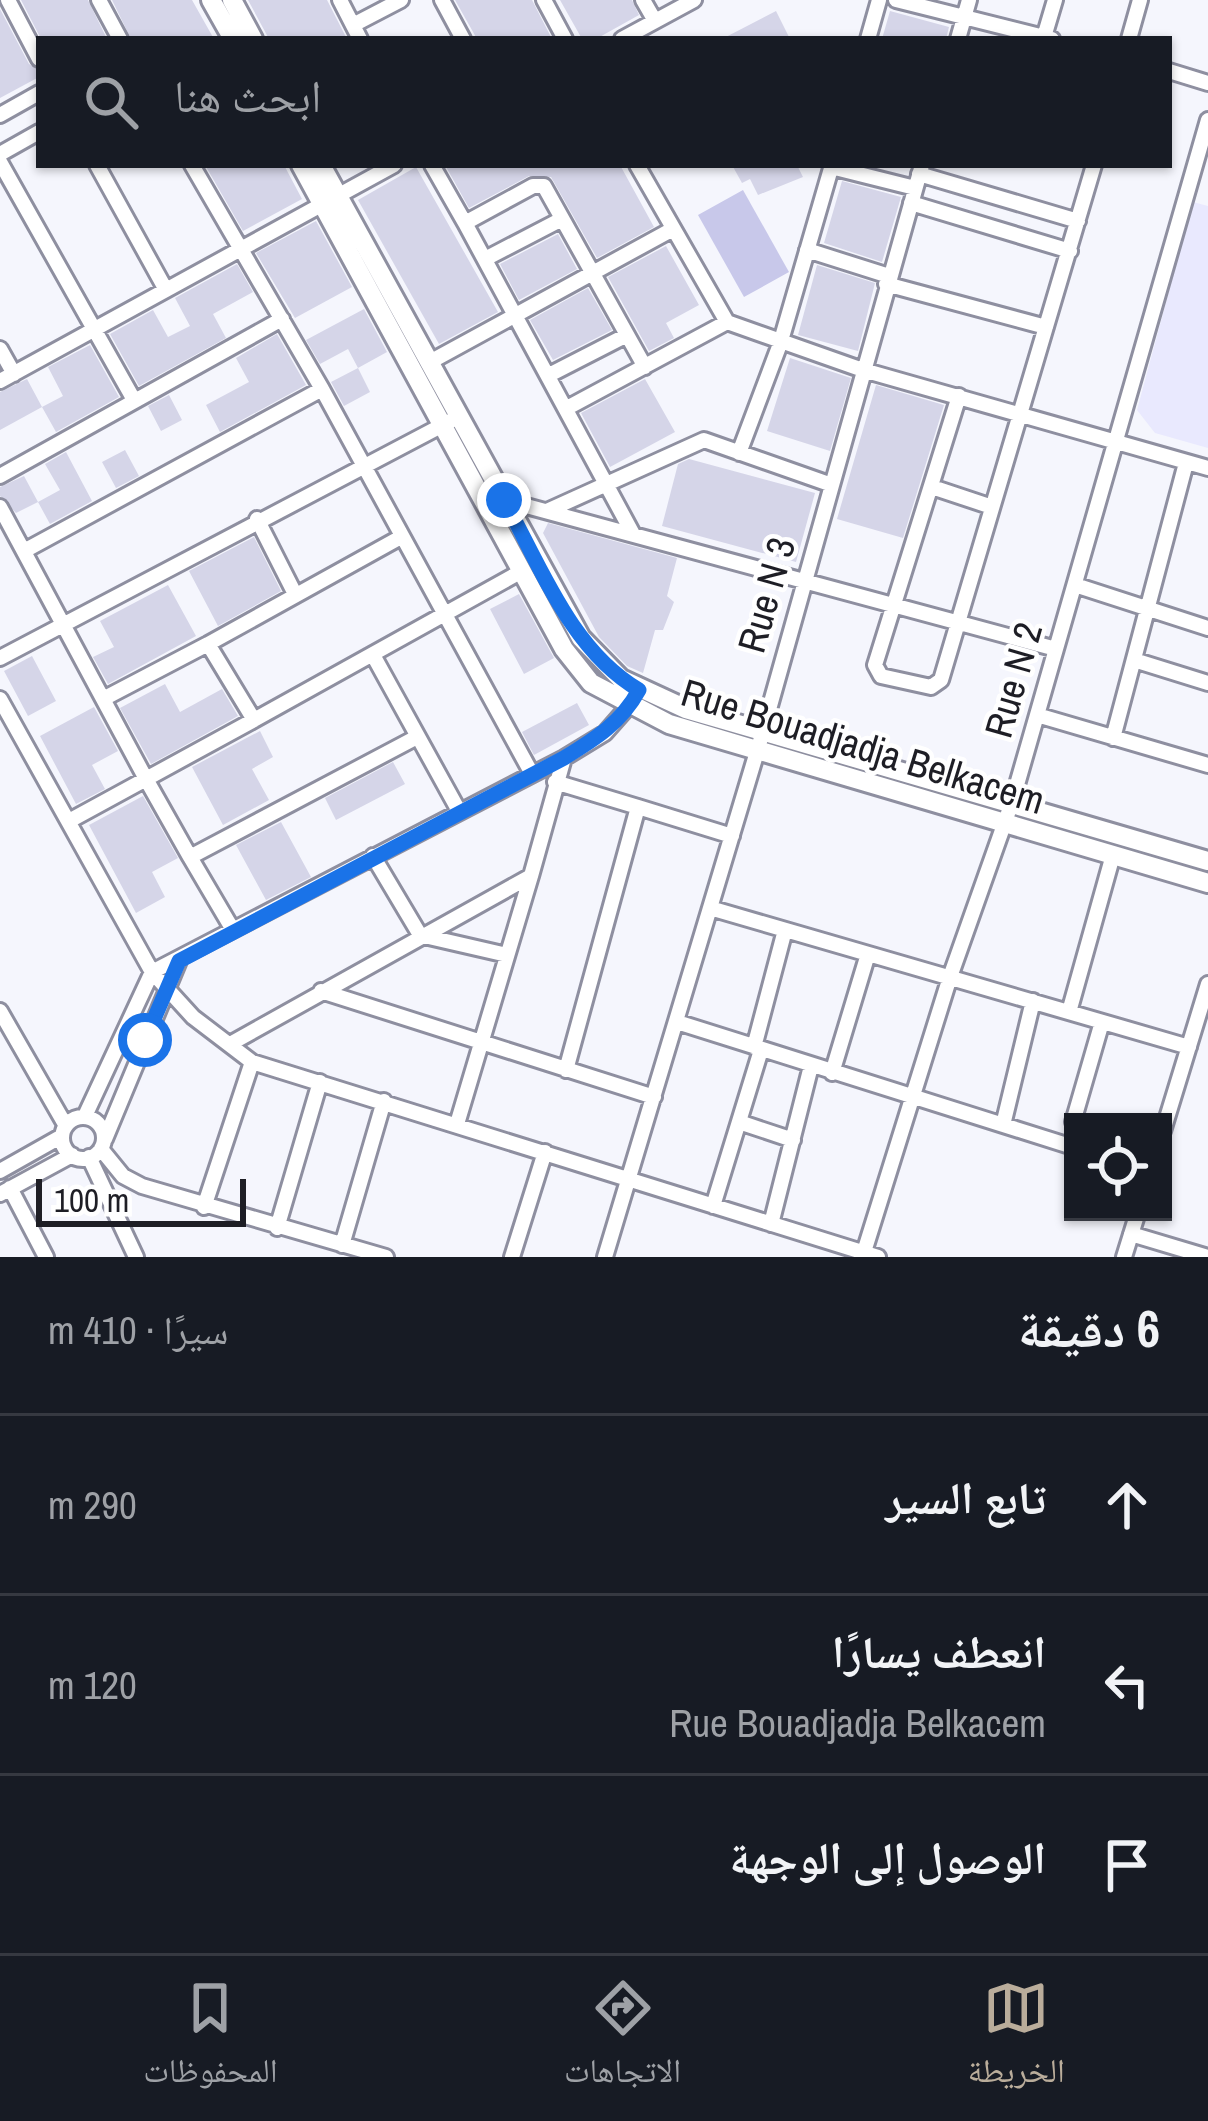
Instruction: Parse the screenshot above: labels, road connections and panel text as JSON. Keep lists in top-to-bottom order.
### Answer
{
  "streets": {
    "street": ["Rue N 3", "Rue N 2", "Rue Bouadjadja Belkacem"]
  },
  "crossings": [
    ["Rue N 3", "Rue Bouadjadja Belkacem"],
    ["Rue N 2", "Rue Bouadjadja Belkacem"]
  ],
  "scale_bar": "100 m",
  "page": {
    "search": "ابحث هنا",
    "scale": "100 m",
    "heading": ["6 دقيقة", "سيرًا · 410 m"],
    "list": [
      ["تابع السير", "290 m"],
      ["انعطف يسارًا", "Rue Bouadjadja Belkacem", "120 m"],
      "الوصول إلى الوجهة"
    ],
    "nav": ["الخريطة", "الاتجاهات", "المحفوظات"]
  }
}
